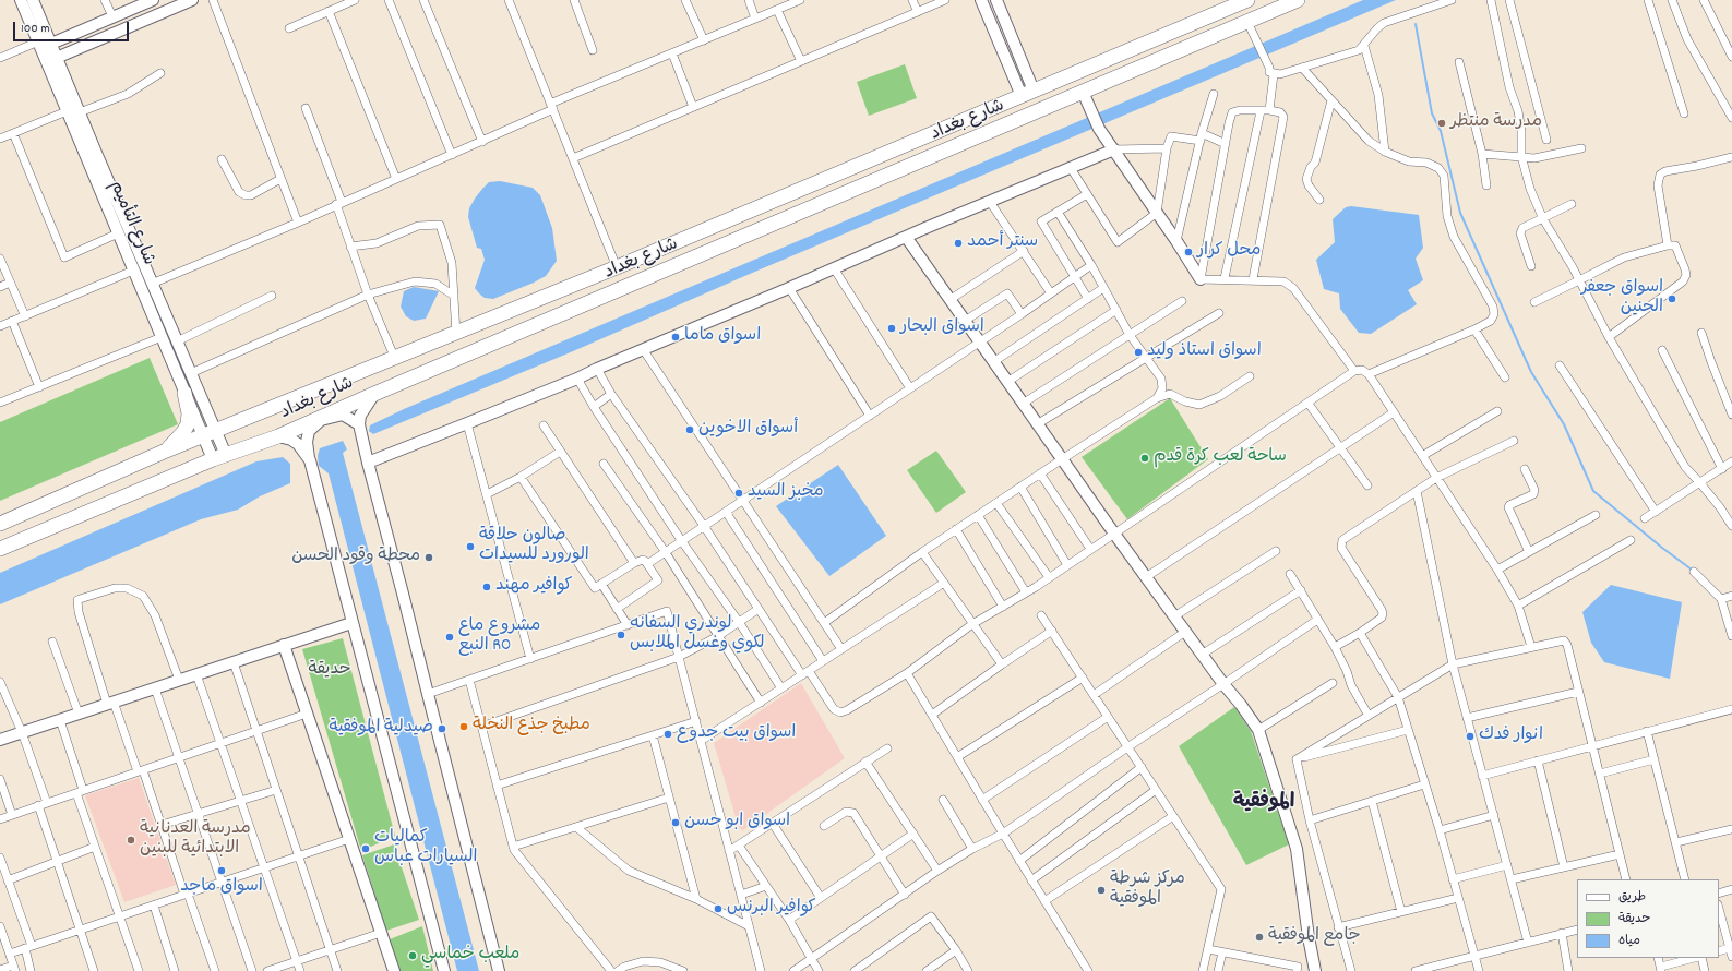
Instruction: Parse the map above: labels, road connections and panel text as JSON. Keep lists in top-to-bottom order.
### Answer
{
  "streets": {
    "highway": ["شارع بغداد"],
    "main road": ["شارع التأميم"]
  },
  "crossings": [
    ["شارع بغداد", "شارع التأميم"]
  ],
  "districts": ["الموفقية"],
  "parks": ["حديقة"],
  "places": [
    "مدرسة منتظر",
    "سنتر أحمد",
    "محل كرار",
    "اسواق جعفر الحنين",
    "اسواق البحار",
    "اسواق ماما",
    "اسواق استاذ وليد",
    "أسواق الاخوين",
    "ساحة لعب كرة قدم",
    "مخبز السيد",
    "صالون حلاقة الورورد للسيدات",
    "محطة وقود الحسن",
    "كوافير مهند",
    "لوندري السفانه لكوي وغسل الملابس",
    "مشروع ماع النبع RO",
    "مطبخ جذع النخلة",
    "صيدلية الموفقية",
    "اسواق بيت جدوع",
    "انوار فدك",
    "اسواق ابو حسن",
    "مدرسة العدنانية الابتدائية للبنين",
    "كماليات السيارات عباس",
    "اسواق ماجد",
    "مركز شرطة الموفقية",
    "كوافير البرنس",
    "جامع الموفقية",
    "ملعب خماسي"
  ],
  "legend": ["طريق", "حديقة", "مياه"],
  "scale_bar": "100 m"
}
